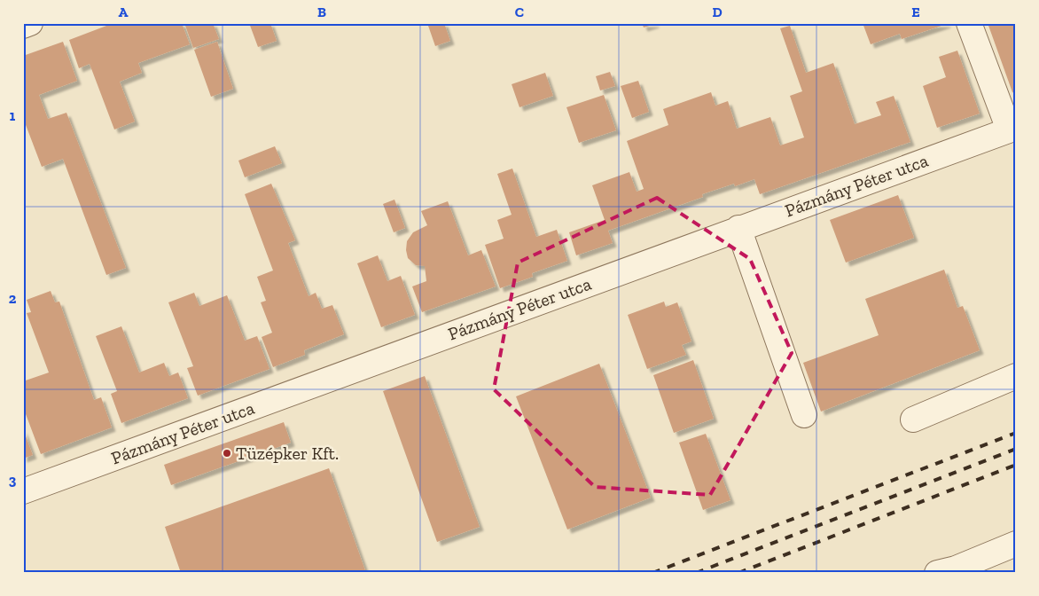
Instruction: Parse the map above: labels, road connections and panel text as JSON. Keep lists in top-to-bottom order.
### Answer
{
  "streets": {
    "street": ["Pázmány Péter utca"]
  },
  "places": ["Tüzépker Kft."],
  "grid": {
    "columns": [
      "A",
      "B",
      "C",
      "D",
      "E"
    ],
    "rows": ["1", "2", "3"]
  }
}
